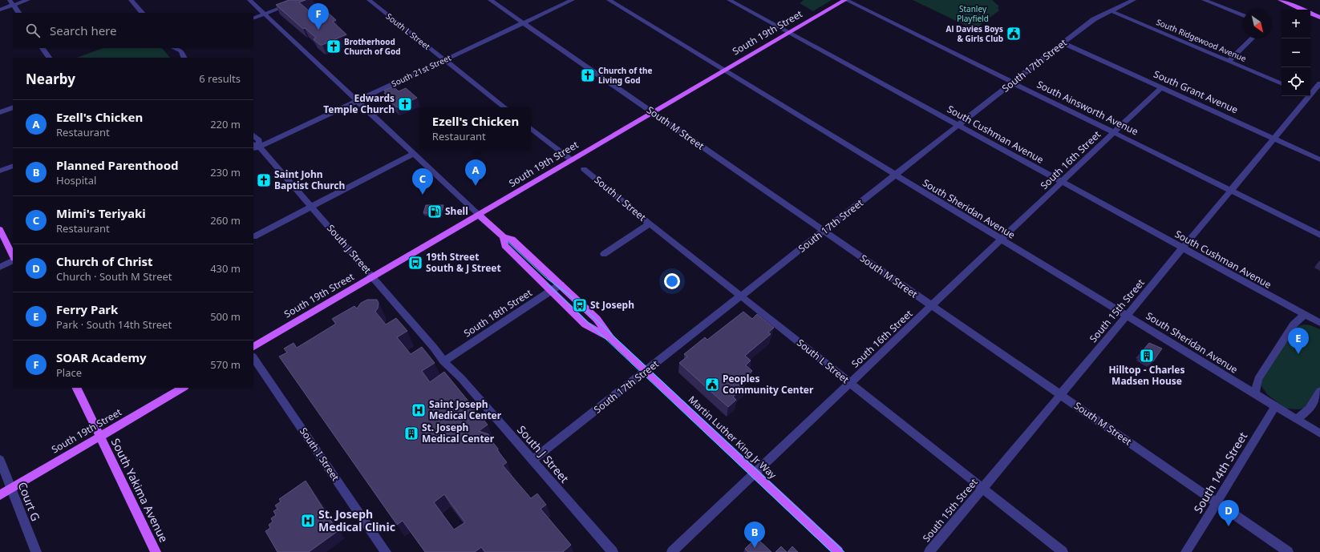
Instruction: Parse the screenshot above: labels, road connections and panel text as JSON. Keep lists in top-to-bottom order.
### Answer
{
  "streets": {
    "main road": ["South 19th Street", "Martin Luther King Jr Way", "South Yakima Avenue"],
    "street": [
      "South L Street",
      "South Ridgewood Avenue",
      "South 17th Street",
      "South 21st Street",
      "South Grant Avenue",
      "South Ainsworth Avenue",
      "South M Street",
      "South Cushman Avenue",
      "South 16th Street",
      "South Sheridan Avenue",
      "South J Street",
      "South 15th Street",
      "South 18th Street",
      "South I Street",
      "South 14th Street",
      "Court G"
    ]
  },
  "crossings": [
    ["South L Street", "South 17th Street"],
    ["South L Street", "South 21st Street"],
    ["South L Street", "South 16th Street"],
    ["South L Street", "South 15th Street"],
    ["South 19th Street", "South Ainsworth Avenue"],
    ["South 19th Street", "South M Street"],
    ["South 19th Street", "South Cushman Avenue"],
    ["South 19th Street", "South Sheridan Avenue"],
    ["South 19th Street", "South J Street"],
    ["South 19th Street", "Martin Luther King Jr Way"],
    ["South 19th Street", "South Yakima Avenue"],
    ["South 19th Street", "Court G"],
    ["South Ridgewood Avenue", "South 17th Street"],
    ["South 17th Street", "South Grant Avenue"],
    ["South 17th Street", "South Ainsworth Avenue"],
    ["South 17th Street", "South M Street"],
    ["South 17th Street", "South Cushman Avenue"],
    ["South 17th Street", "South Sheridan Avenue"],
    ["South 17th Street", "South J Street"],
    ["South 17th Street", "Martin Luther King Jr Way"],
    ["South 21st Street", "South M Street"],
    ["South 21st Street", "South J Street"],
    ["South 21st Street", "Martin Luther King Jr Way"],
    ["South Grant Avenue", "South 16th Street"],
    ["South Grant Avenue", "South 15th Street"],
    ["South Ainsworth Avenue", "South 16th Street"],
    ["South Ainsworth Avenue", "South 15th Street"],
    ["South M Street", "South 16th Street"],
    ["South M Street", "South 15th Street"],
    ["South M Street", "South 14th Street"],
    ["South Cushman Avenue", "South 16th Street"],
    ["South Cushman Avenue", "South 15th Street"],
    ["South 16th Street", "South Sheridan Avenue"],
    ["South 16th Street", "Martin Luther King Jr Way"],
    ["South Sheridan Avenue", "South 15th Street"],
    ["South Sheridan Avenue", "South 14th Street"],
    ["South 18th Street", "Martin Luther King Jr Way"]
  ],
  "parks": ["Stanley Playfield"],
  "places": {
    "public building": ["Al Davies Boys & Girls Club", "Peoples Community Center"],
    "church": [
      "Brotherhood Church of God",
      "Church of the Living God",
      "Edwards Temple Church",
      "Saint John Baptist Church"
    ],
    "fuel station": ["Shell"],
    "bus stop": ["19th Street South & J Street", "St Joseph"],
    "building": ["Hilltop - Charles Madsen House", "St. Joseph Medical Center"],
    "hospital": ["Saint Joseph Medical Center", "St. Joseph Medical Clinic"]
  },
  "north": "bottom right",
  "page": {
    "pins": [
      "F",
      "A",
      "C",
      "E",
      "D",
      "B"
    ],
    "map_buttons": ["+", "−"],
    "search": "Search here",
    "heading": ["Nearby", "6 results"],
    "list": [
      {
        "mark": "A",
        "name": "Ezell's Chicken",
        "note": "Restaurant",
        "value": "220 m"
      },
      {
        "mark": "B",
        "name": "Planned Parenthood",
        "note": "Hospital",
        "value": "230 m"
      },
      {
        "mark": "C",
        "name": "Mimi's Teriyaki",
        "note": "Restaurant",
        "value": "260 m"
      },
      {
        "mark": "D",
        "name": "Church of Christ",
        "note": "Church · South M Street",
        "value": "430 m"
      },
      {
        "mark": "E",
        "name": "Ferry Park",
        "note": "Park · South 14th Street",
        "value": "500 m"
      },
      {
        "mark": "F",
        "name": "SOAR Academy",
        "note": "Place",
        "value": "570 m"
      }
    ],
    "popup": ["Ezell's Chicken", "Restaurant"]
  }
}
